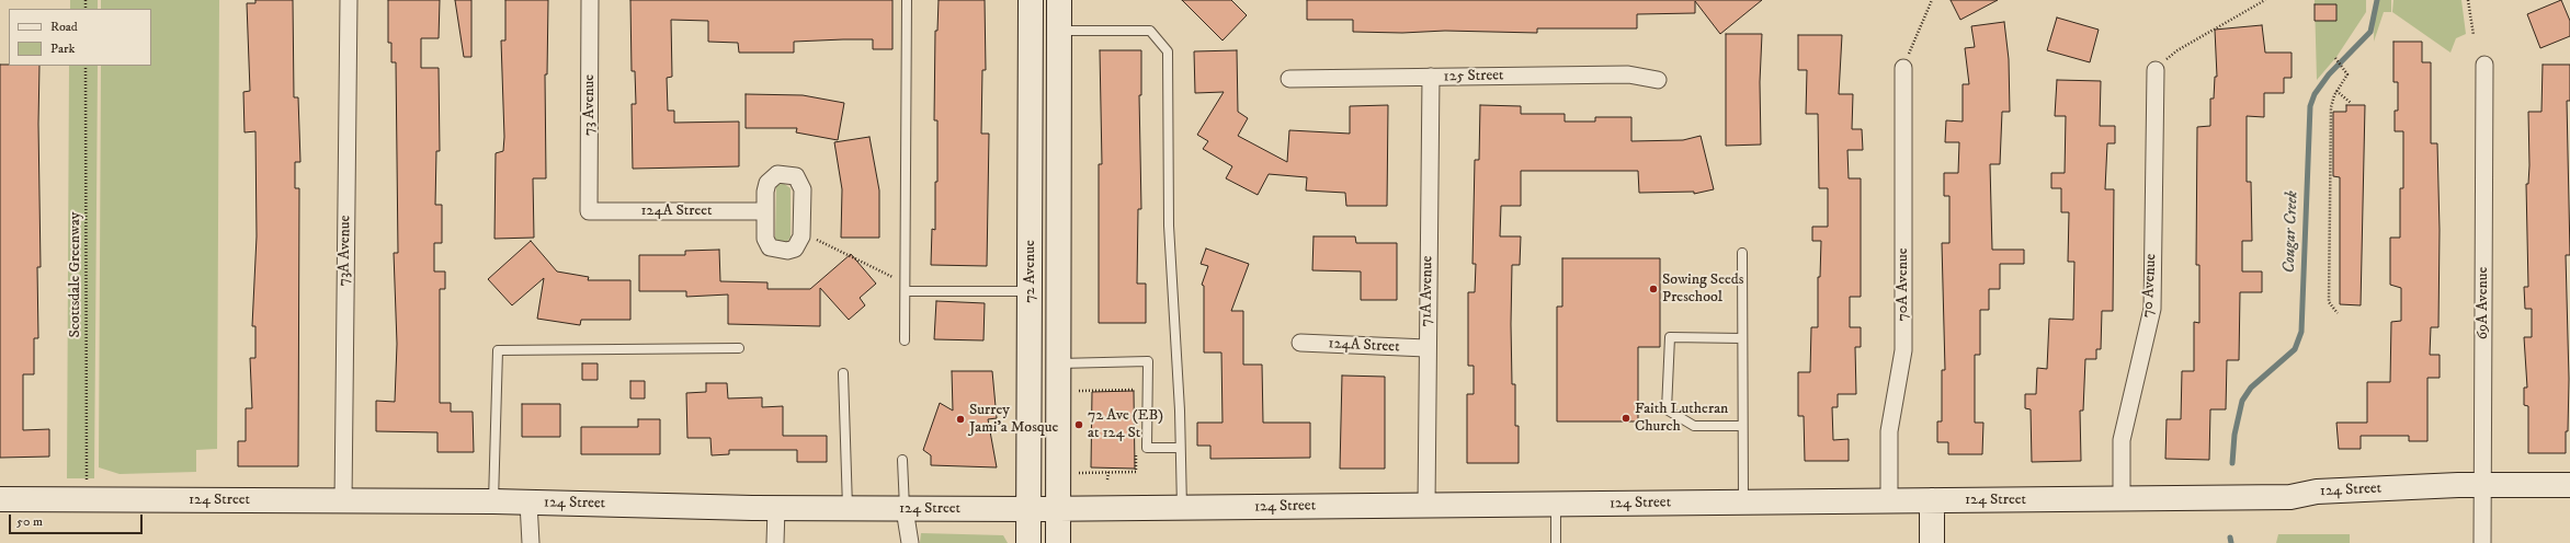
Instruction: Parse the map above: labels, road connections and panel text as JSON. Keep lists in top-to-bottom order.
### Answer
{
  "streets": {
    "street": [
      "125 Street",
      "73 Avenue",
      "124A Street",
      "73A Avenue",
      "72 Avenue",
      "70A Avenue",
      "70 Avenue",
      "71A Avenue",
      "69A Avenue",
      "124 Street"
    ],
    "path": ["Scottsdale Greenway"]
  },
  "crossings": [
    ["125 Street", "71A Avenue"],
    ["73 Avenue", "124A Street"],
    ["124A Street", "71A Avenue"],
    ["73A Avenue", "124 Street"],
    ["72 Avenue", "124 Street"],
    ["70A Avenue", "124 Street"],
    ["70 Avenue", "124 Street"],
    ["71A Avenue", "124 Street"],
    ["69A Avenue", "124 Street"]
  ],
  "water": ["Cougar Creek"],
  "places": [
    "Sowing Seeds Preschool",
    "Faith Lutheran Church",
    "Surrey Jami'a Mosque",
    "72 Ave (EB) at 124 St"
  ],
  "legend": ["Road", "Park"],
  "scale_bar": "50 m"
}
